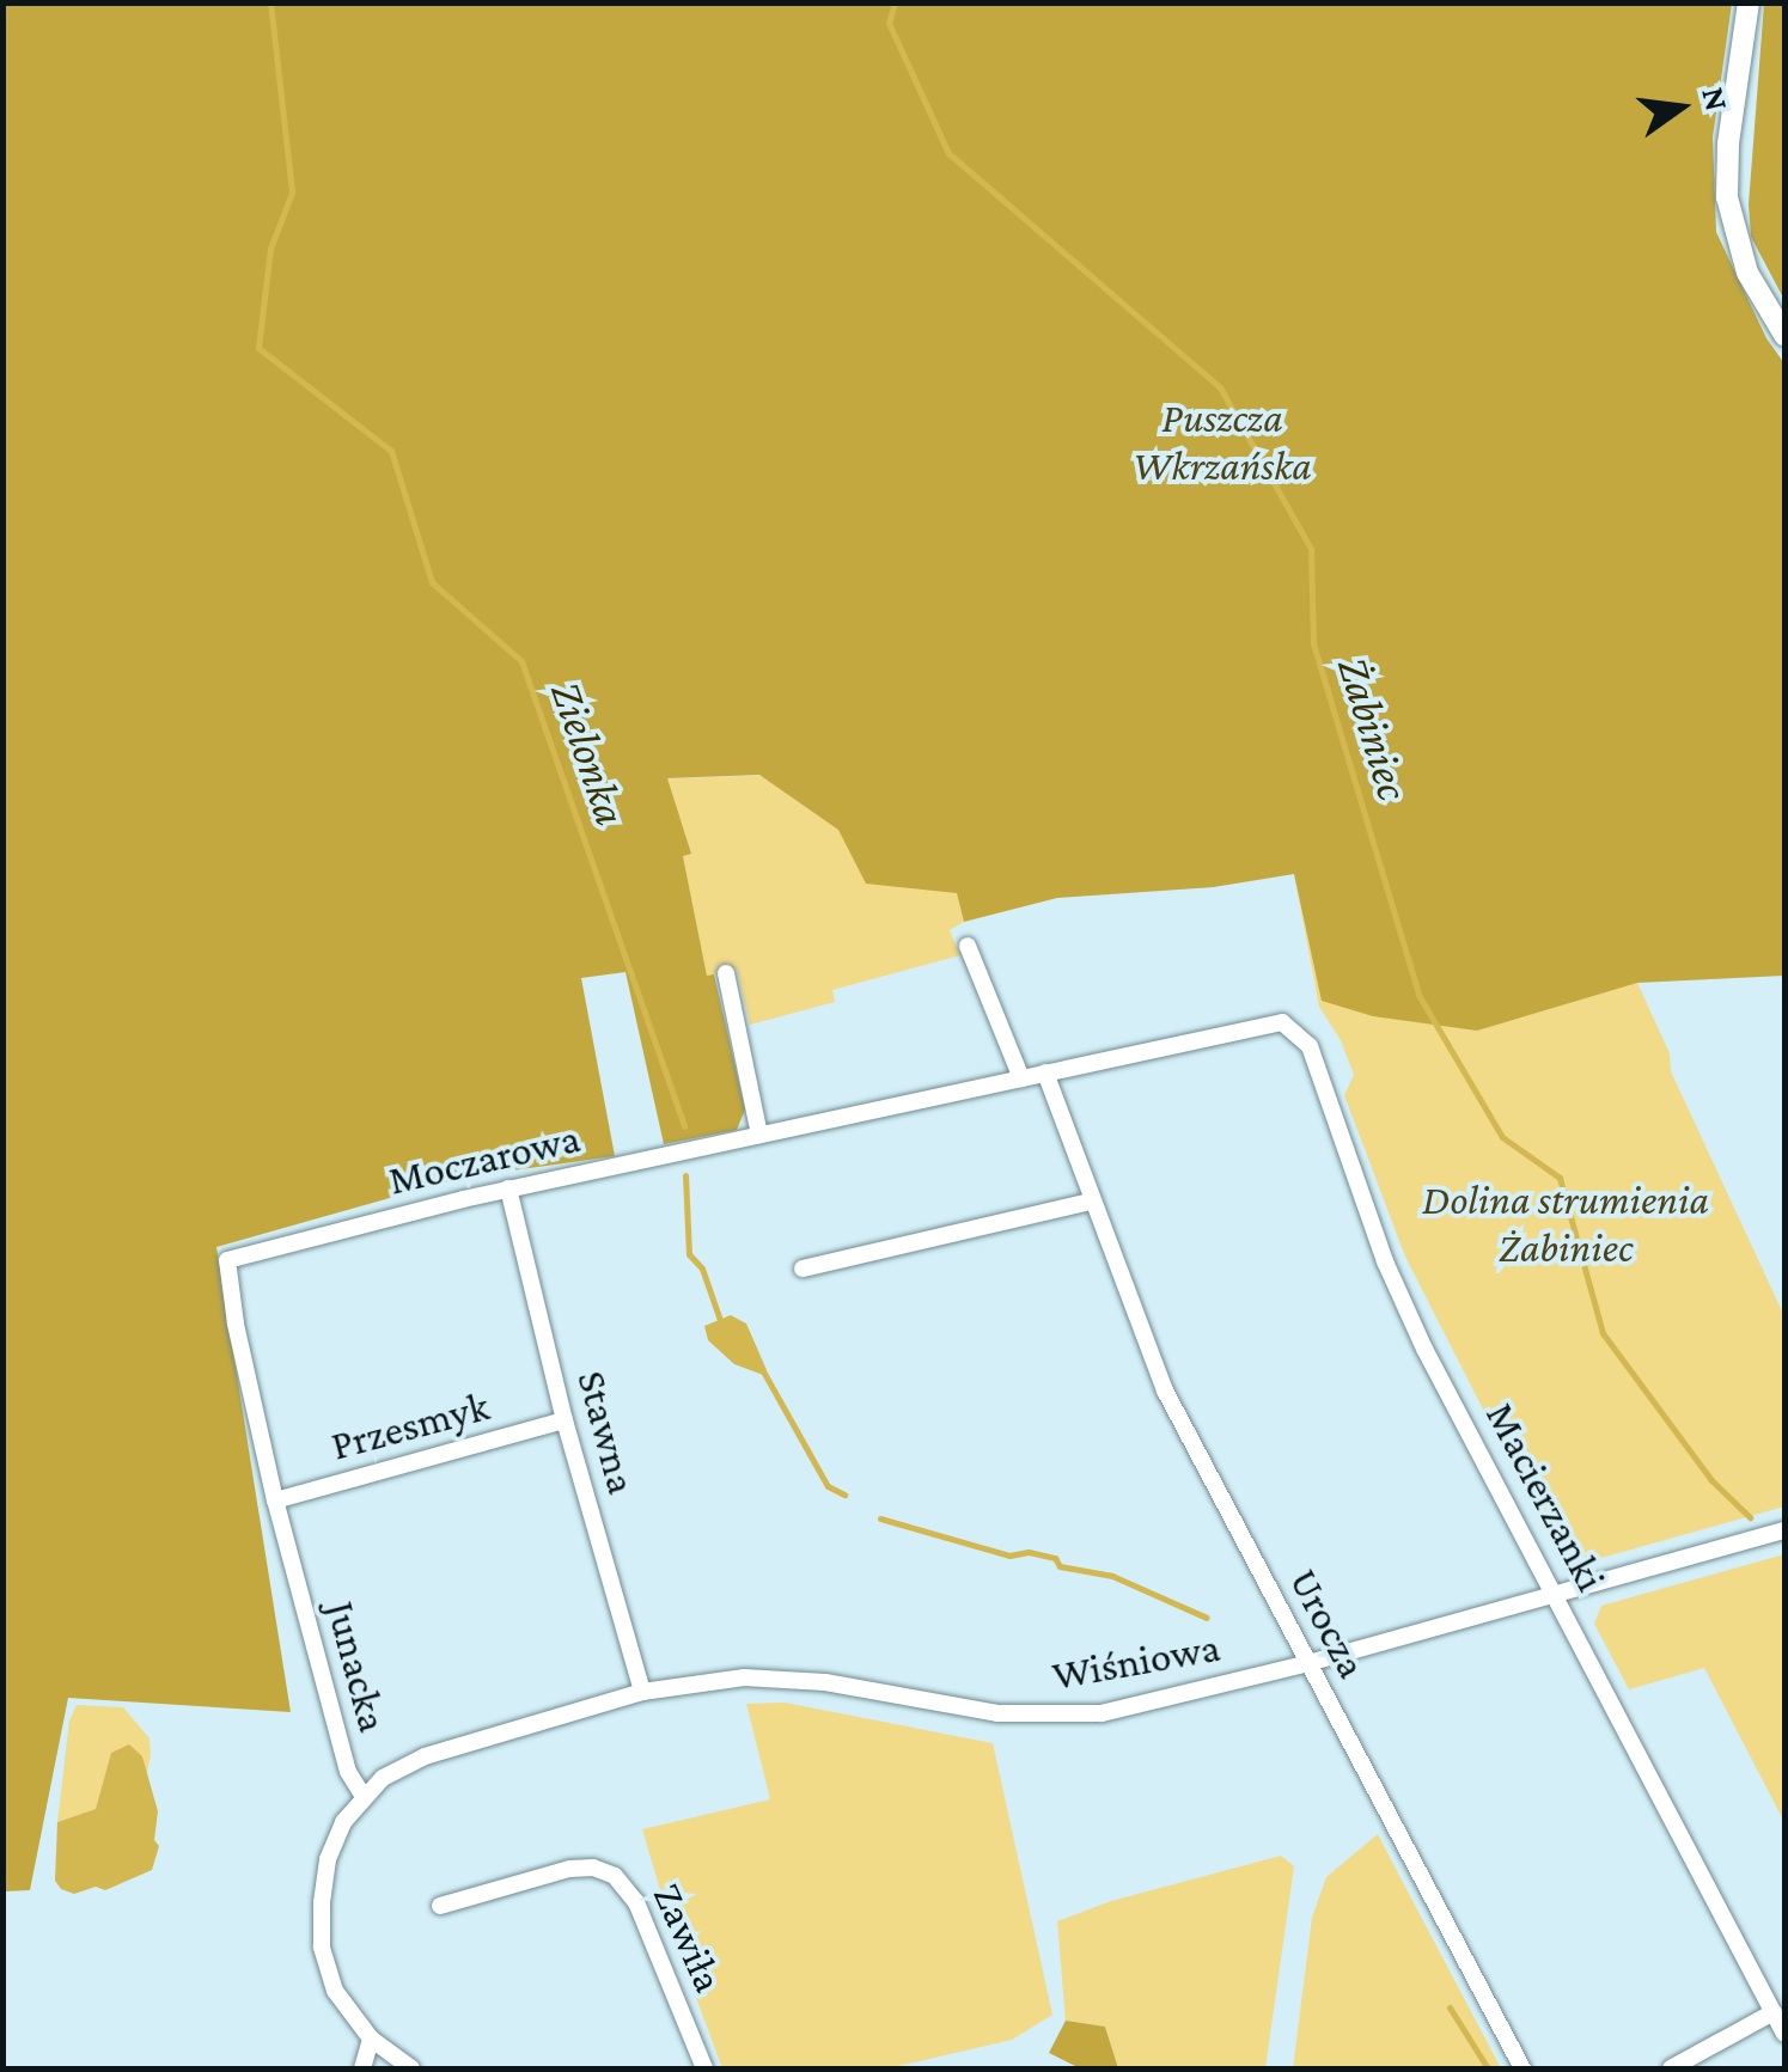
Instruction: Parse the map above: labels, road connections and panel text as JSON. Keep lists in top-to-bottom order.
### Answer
{
  "streets": {
    "street": [
      "Moczarowa",
      "Przesmyk",
      "Stawna",
      "Macierzanki",
      "Urocza",
      "Wiśniowa",
      "Junacka",
      "Zawiła"
    ]
  },
  "crossings": [
    ["Moczarowa", "Stawna"],
    ["Moczarowa", "Macierzanki"],
    ["Moczarowa", "Urocza"],
    ["Moczarowa", "Junacka"],
    ["Przesmyk", "Stawna"],
    ["Przesmyk", "Junacka"],
    ["Stawna", "Wiśniowa"],
    ["Macierzanki", "Wiśniowa"],
    ["Urocza", "Wiśniowa"],
    ["Wiśniowa", "Junacka"]
  ],
  "water": ["Żabiniec", "Zielonka"],
  "parks": ["Puszcza Wkrzańska", "Dolina strumienia Żabiniec"],
  "north": "right"
}
